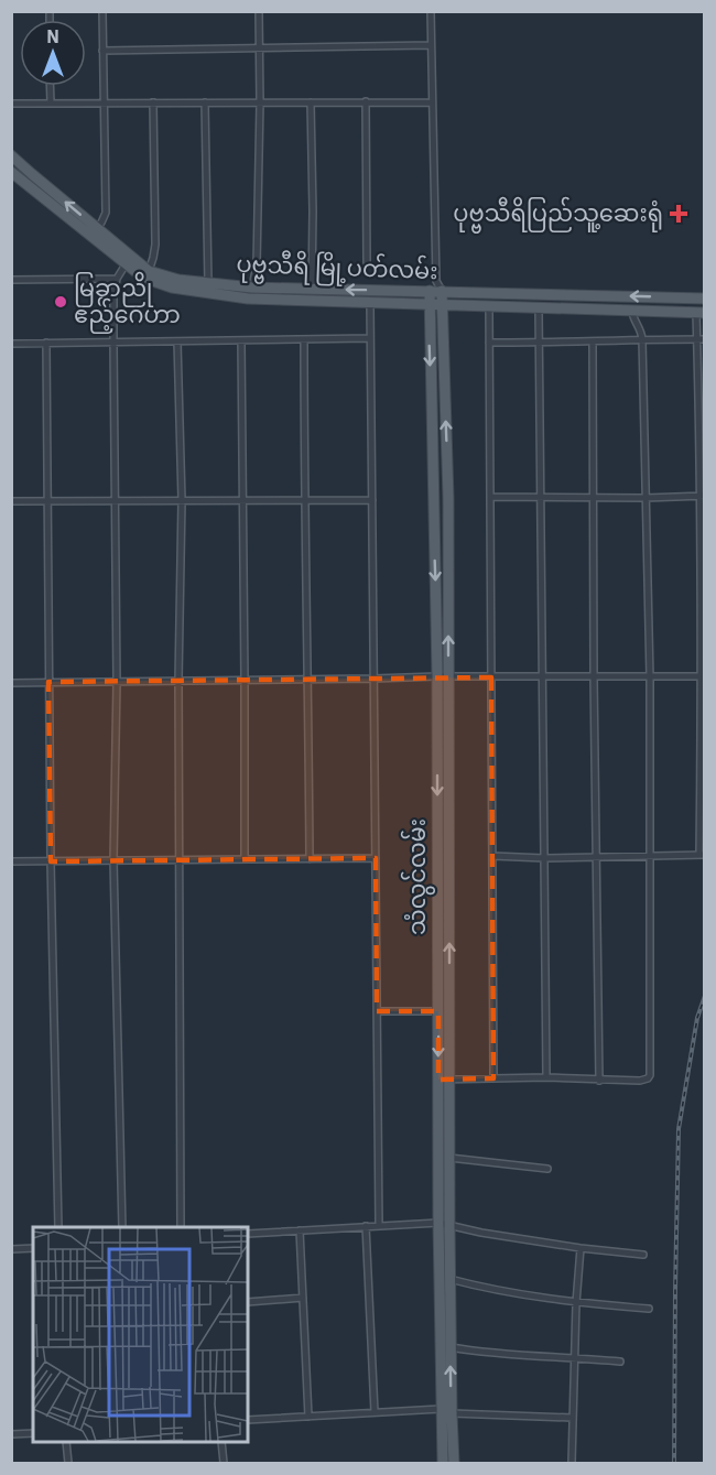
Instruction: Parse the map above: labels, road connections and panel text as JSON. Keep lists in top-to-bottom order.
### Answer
{
  "streets": {
    "main road": ["ပုဗ္ဗသီရိ မြို့ပတ်လမ်း", "သံလွင်လမ်း"]
  },
  "crossings": [
    ["ပုဗ္ဗသီရိ မြို့ပတ်လမ်း", "သံလွင်လမ်း"]
  ],
  "places": {
    "health": ["ပုဗ္ဗသီရိပြည်သူ့ဆေးရုံ"],
    "other": ["မြခွာညို ဧည့်ဂေဟာ"]
  },
  "north": "top"
}
